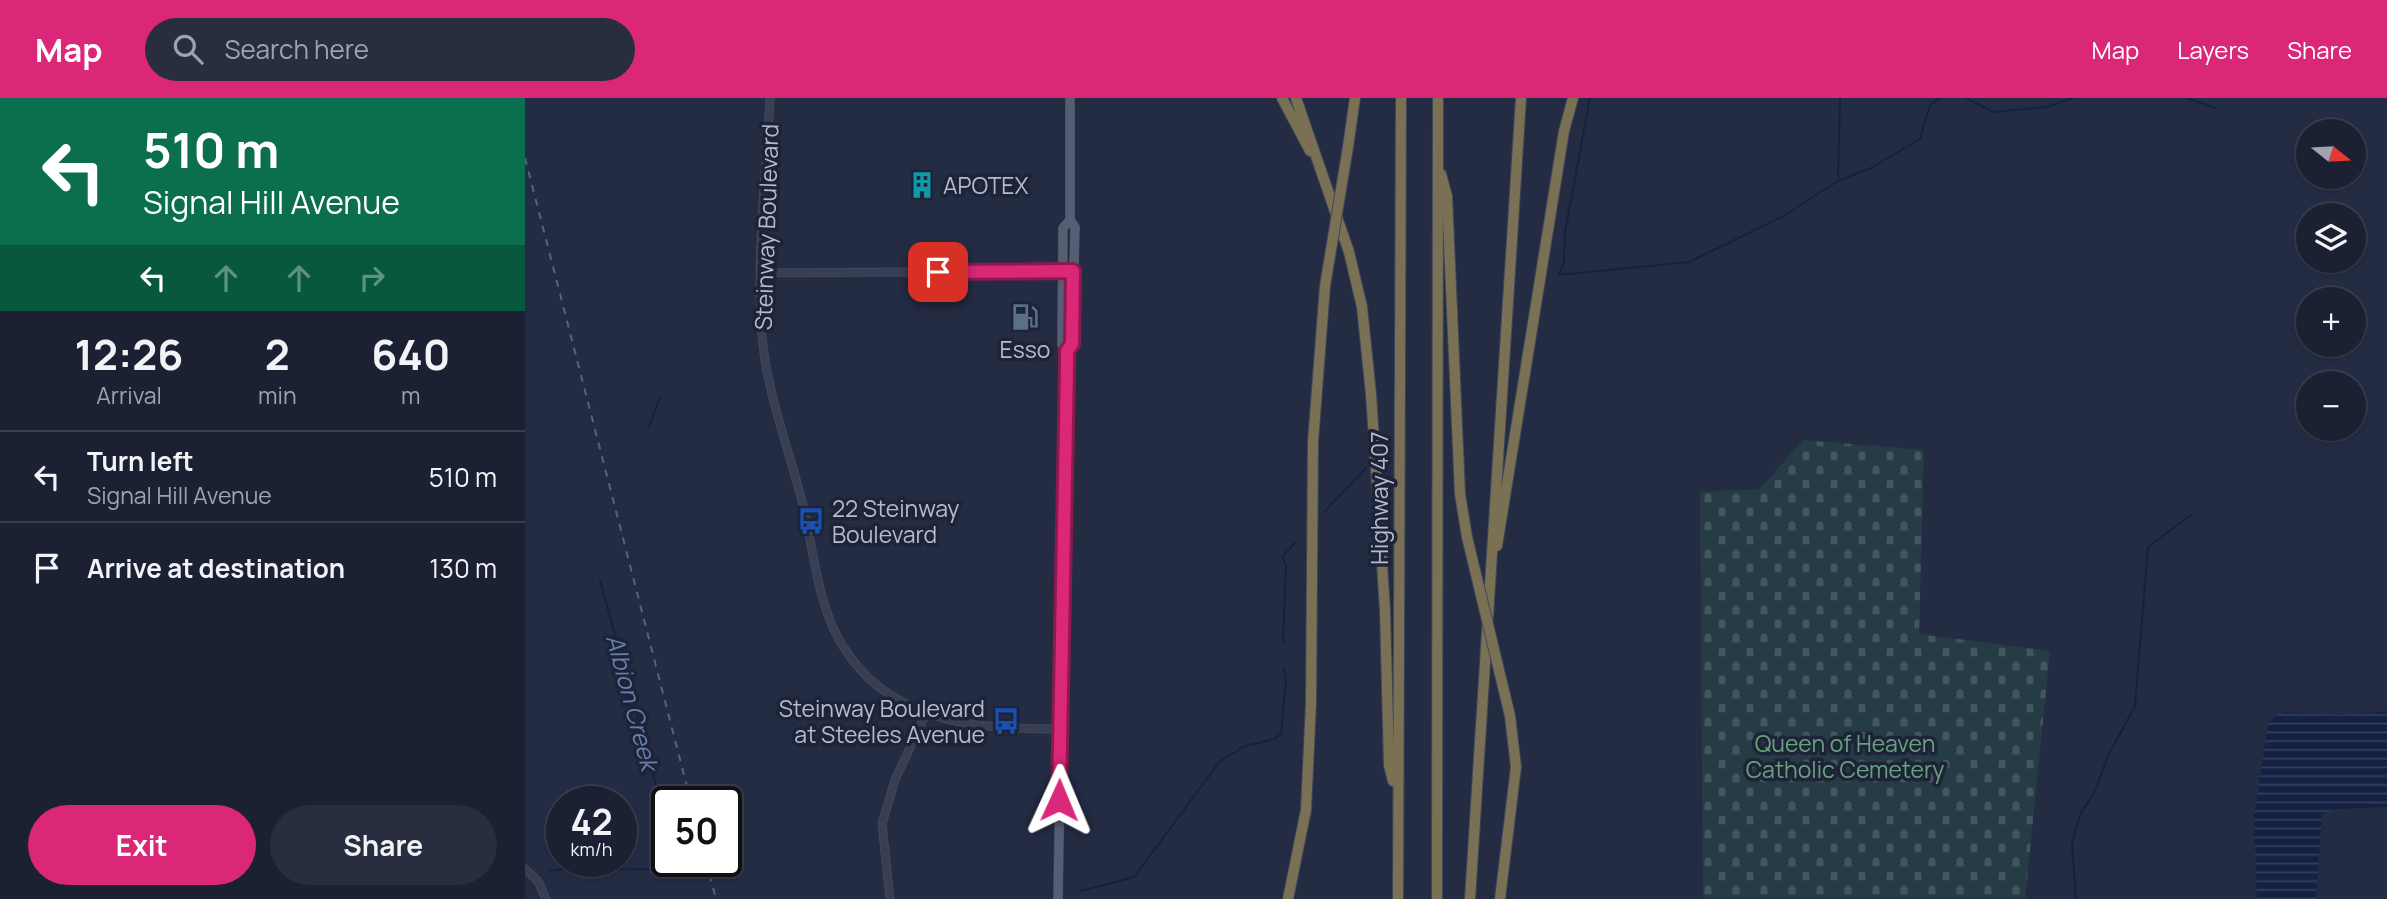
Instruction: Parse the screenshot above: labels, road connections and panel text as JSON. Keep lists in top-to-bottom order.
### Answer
{
  "streets": {
    "highway": ["Highway 407"],
    "street": ["Steinway Boulevard"]
  },
  "water": ["Albion Creek"],
  "parks": ["Queen of Heaven Catholic Cemetery"],
  "places": {
    "building": ["APOTEX"],
    "fuel station": ["Esso"],
    "bus stop": ["22 Steinway Boulevard", "Steinway Boulevard at Steeles Avenue"]
  },
  "north": "right",
  "page": {
    "header": "Map",
    "search": "Search here",
    "nav": ["Map", "Layers", "Share"],
    "turn": ["510 m", "Signal Hill Avenue"],
    "map_buttons": ["+", "−"],
    "eta": [
      "12:26",
      "Arrival",
      "2",
      "min",
      "640",
      "m"
    ],
    "list": [
      {
        "name": "Turn left",
        "note": "Signal Hill Avenue",
        "value": "510 m"
      },
      {
        "name": "Arrive at destination",
        "value": "130 m"
      }
    ],
    "speed": "42 km/h",
    "limit": "50",
    "buttons": ["Exit", "Share"]
  }
}
